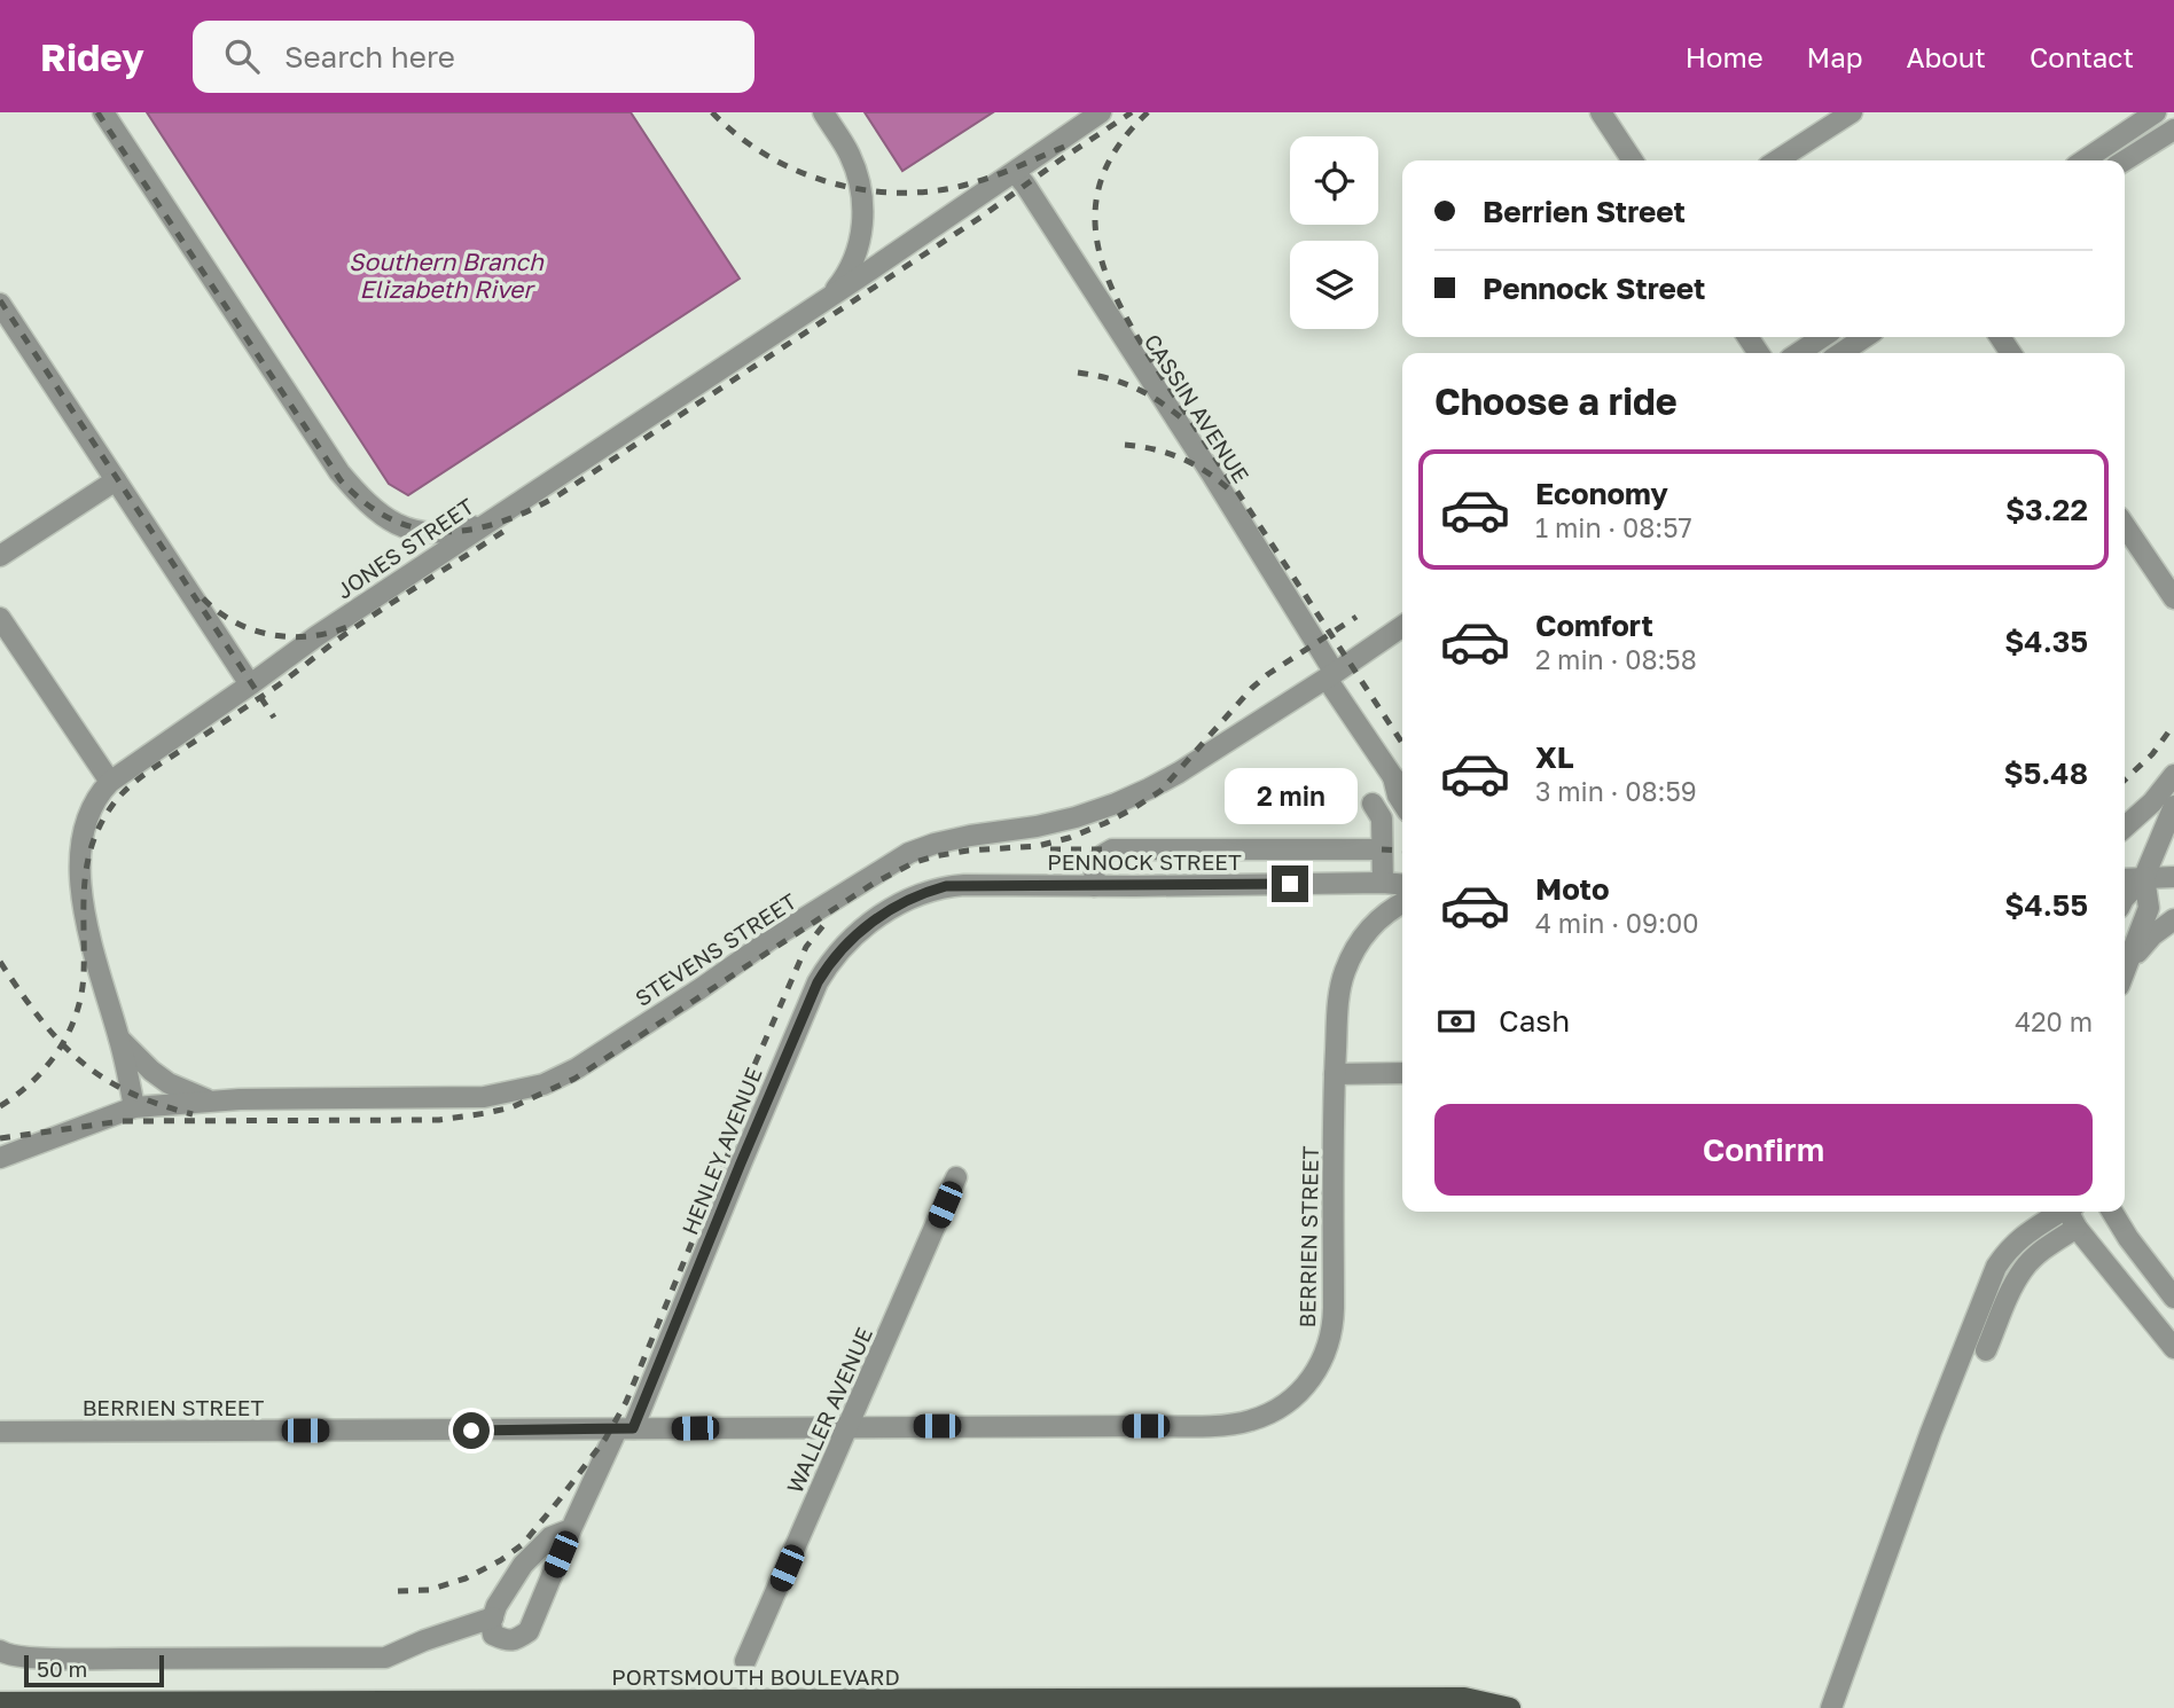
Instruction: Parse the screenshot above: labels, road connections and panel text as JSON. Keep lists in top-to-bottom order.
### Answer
{
  "streets": {
    "main road": ["PORTSMOUTH BOULEVARD"],
    "street": [
      "CASSIN AVENUE",
      "JONES STREET",
      "PENNOCK STREET",
      "STEVENS STREET",
      "HENLEY AVENUE",
      "BERRIEN STREET",
      "WALLER AVENUE"
    ]
  },
  "crossings": [
    ["CASSIN AVENUE", "JONES STREET"],
    ["CASSIN AVENUE", "STEVENS STREET"],
    ["JONES STREET", "STEVENS STREET"],
    ["PENNOCK STREET", "HENLEY AVENUE"],
    ["HENLEY AVENUE", "BERRIEN STREET"],
    ["BERRIEN STREET", "WALLER AVENUE"]
  ],
  "water": ["Southern Branch Elizabeth River"],
  "scale_bar": "50 m",
  "page": {
    "header": "Ridey",
    "search": "Search here",
    "nav": [
      "Home",
      "Map",
      "About",
      "Contact"
    ],
    "banner": ["Berrien Street", "Pennock Street"],
    "heading": "Choose a ride",
    "list": [
      {
        "name": "Economy",
        "note": "1 min · 08:57",
        "value": "$3.22"
      },
      {
        "name": "Comfort",
        "note": "2 min · 08:58",
        "value": "$4.35"
      },
      {
        "name": "XL",
        "note": "3 min · 08:59",
        "value": "$5.48"
      },
      {
        "name": "Moto",
        "note": "4 min · 09:00",
        "value": "$4.55"
      }
    ],
    "bubble": "2 min",
    "pay": ["Cash", "420 m"],
    "buttons": "Confirm",
    "scale": "50 m"
  }
}
